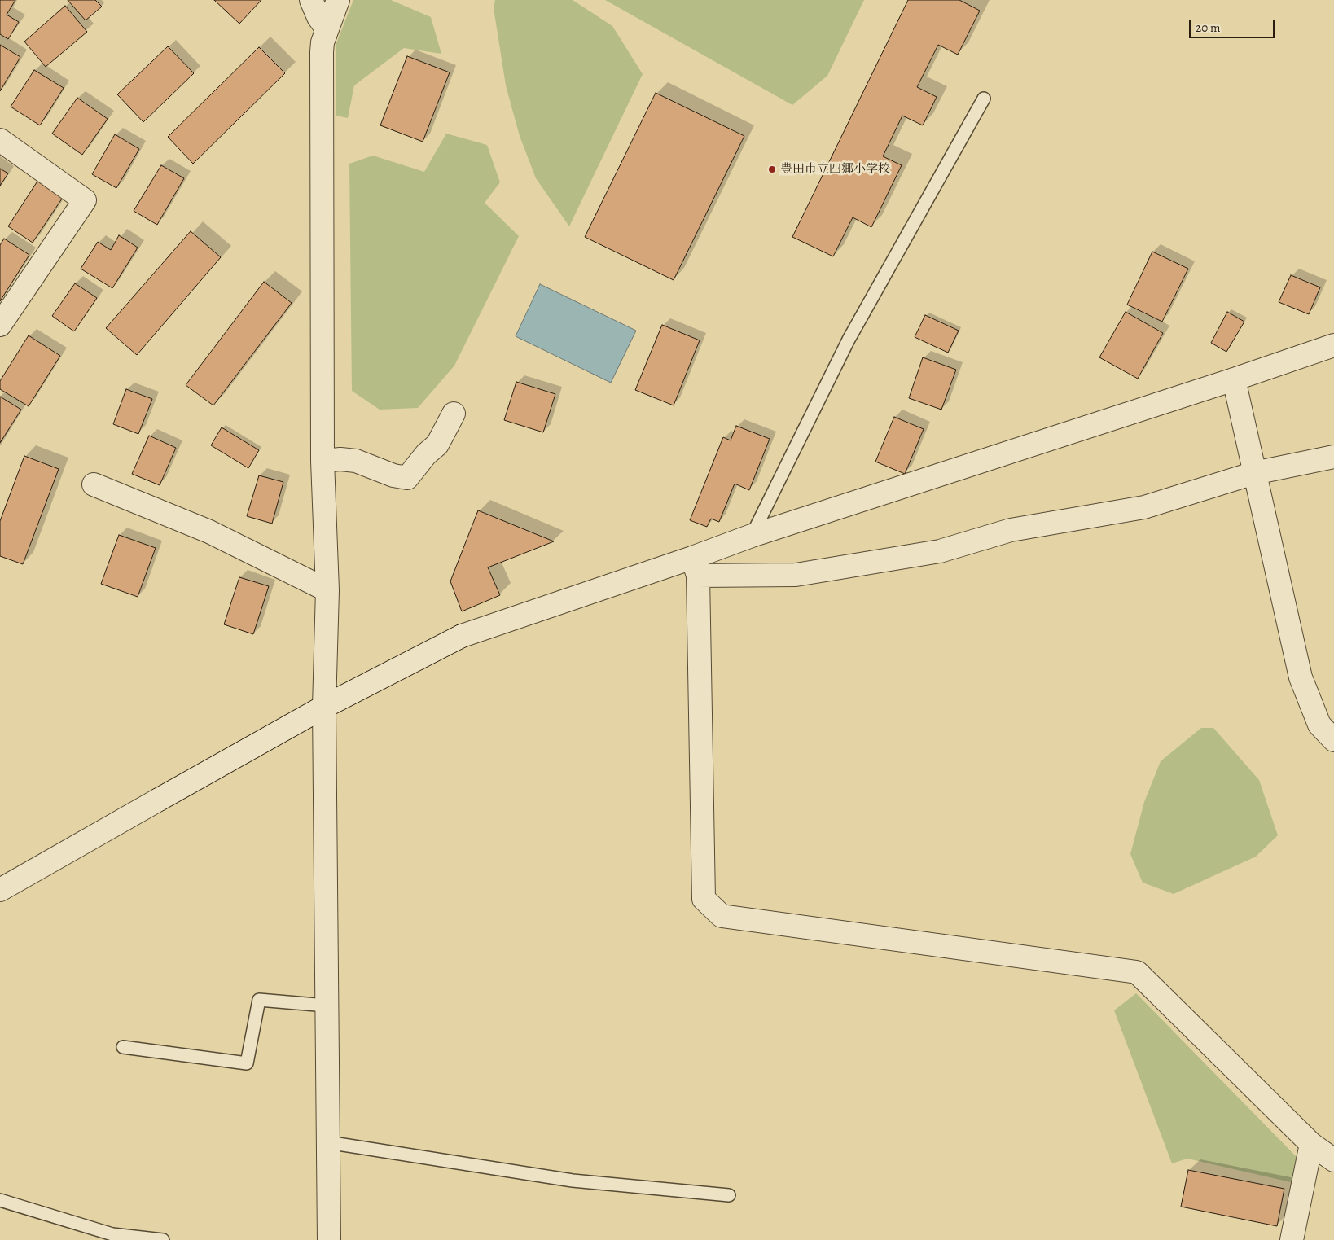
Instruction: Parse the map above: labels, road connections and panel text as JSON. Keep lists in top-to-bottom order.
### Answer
{
  "places": ["豊田市立四郷小学校"],
  "scale_bar": "20 m"
}
